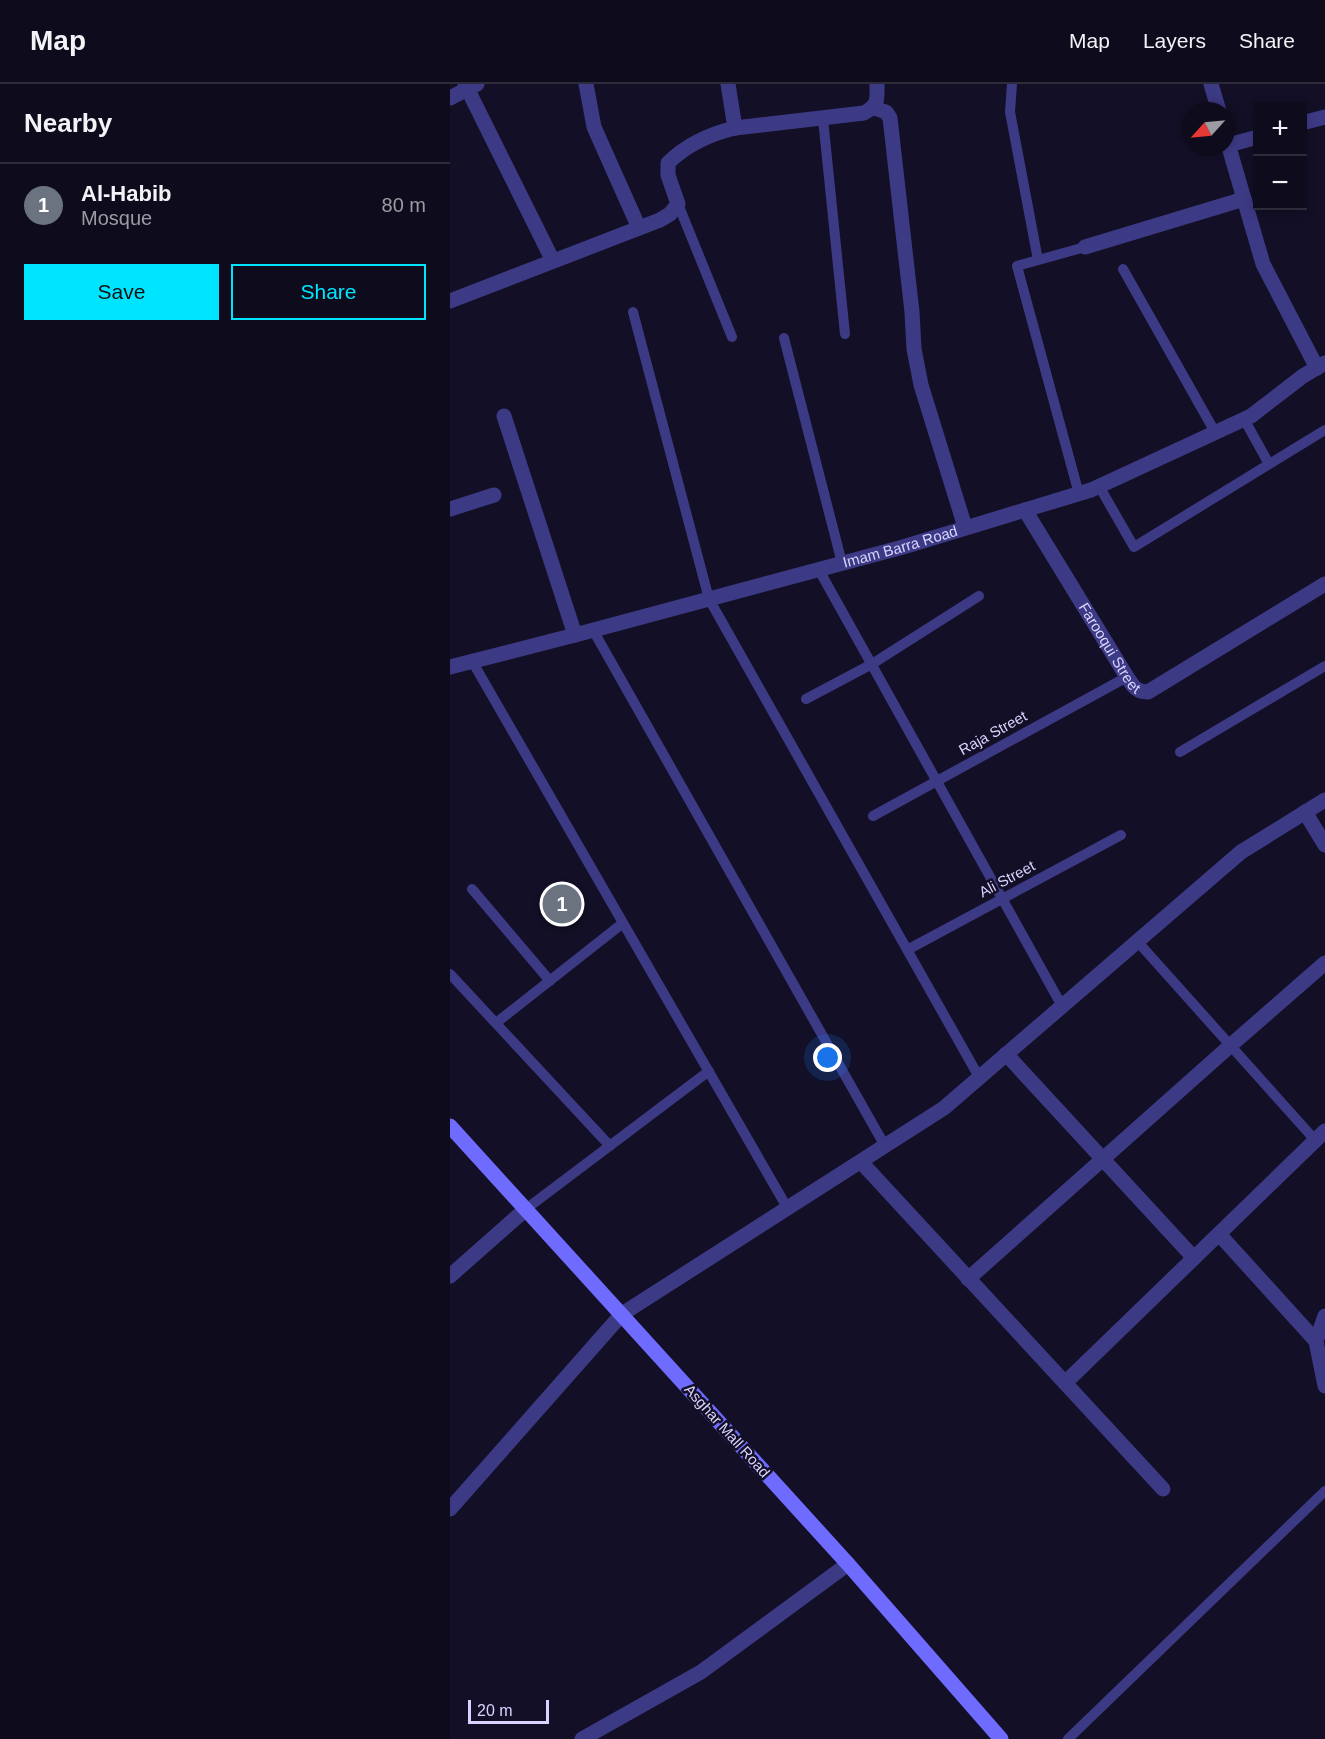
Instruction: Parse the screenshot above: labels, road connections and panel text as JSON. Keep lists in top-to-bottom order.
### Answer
{
  "streets": {
    "main road": ["Asghar Mall Road"],
    "street": ["Imam Barra Road", "Farooqui Street"],
    "lane": ["Raja Street", "Ali Street"]
  },
  "crossings": [
    ["Imam Barra Road", "Farooqui Street"],
    ["Farooqui Street", "Raja Street"]
  ],
  "scale_bar": "20 m",
  "north": "bottom left",
  "page": {
    "header": "Map",
    "nav": ["Map", "Layers", "Share"],
    "heading": "Nearby",
    "map_buttons": ["+", "−"],
    "list": [
      {
        "mark": "1",
        "name": "Al-Habib",
        "note": "Mosque",
        "value": "80 m"
      }
    ],
    "buttons": ["Save", "Share"],
    "pins": "1",
    "scale": "20 m"
  }
}
